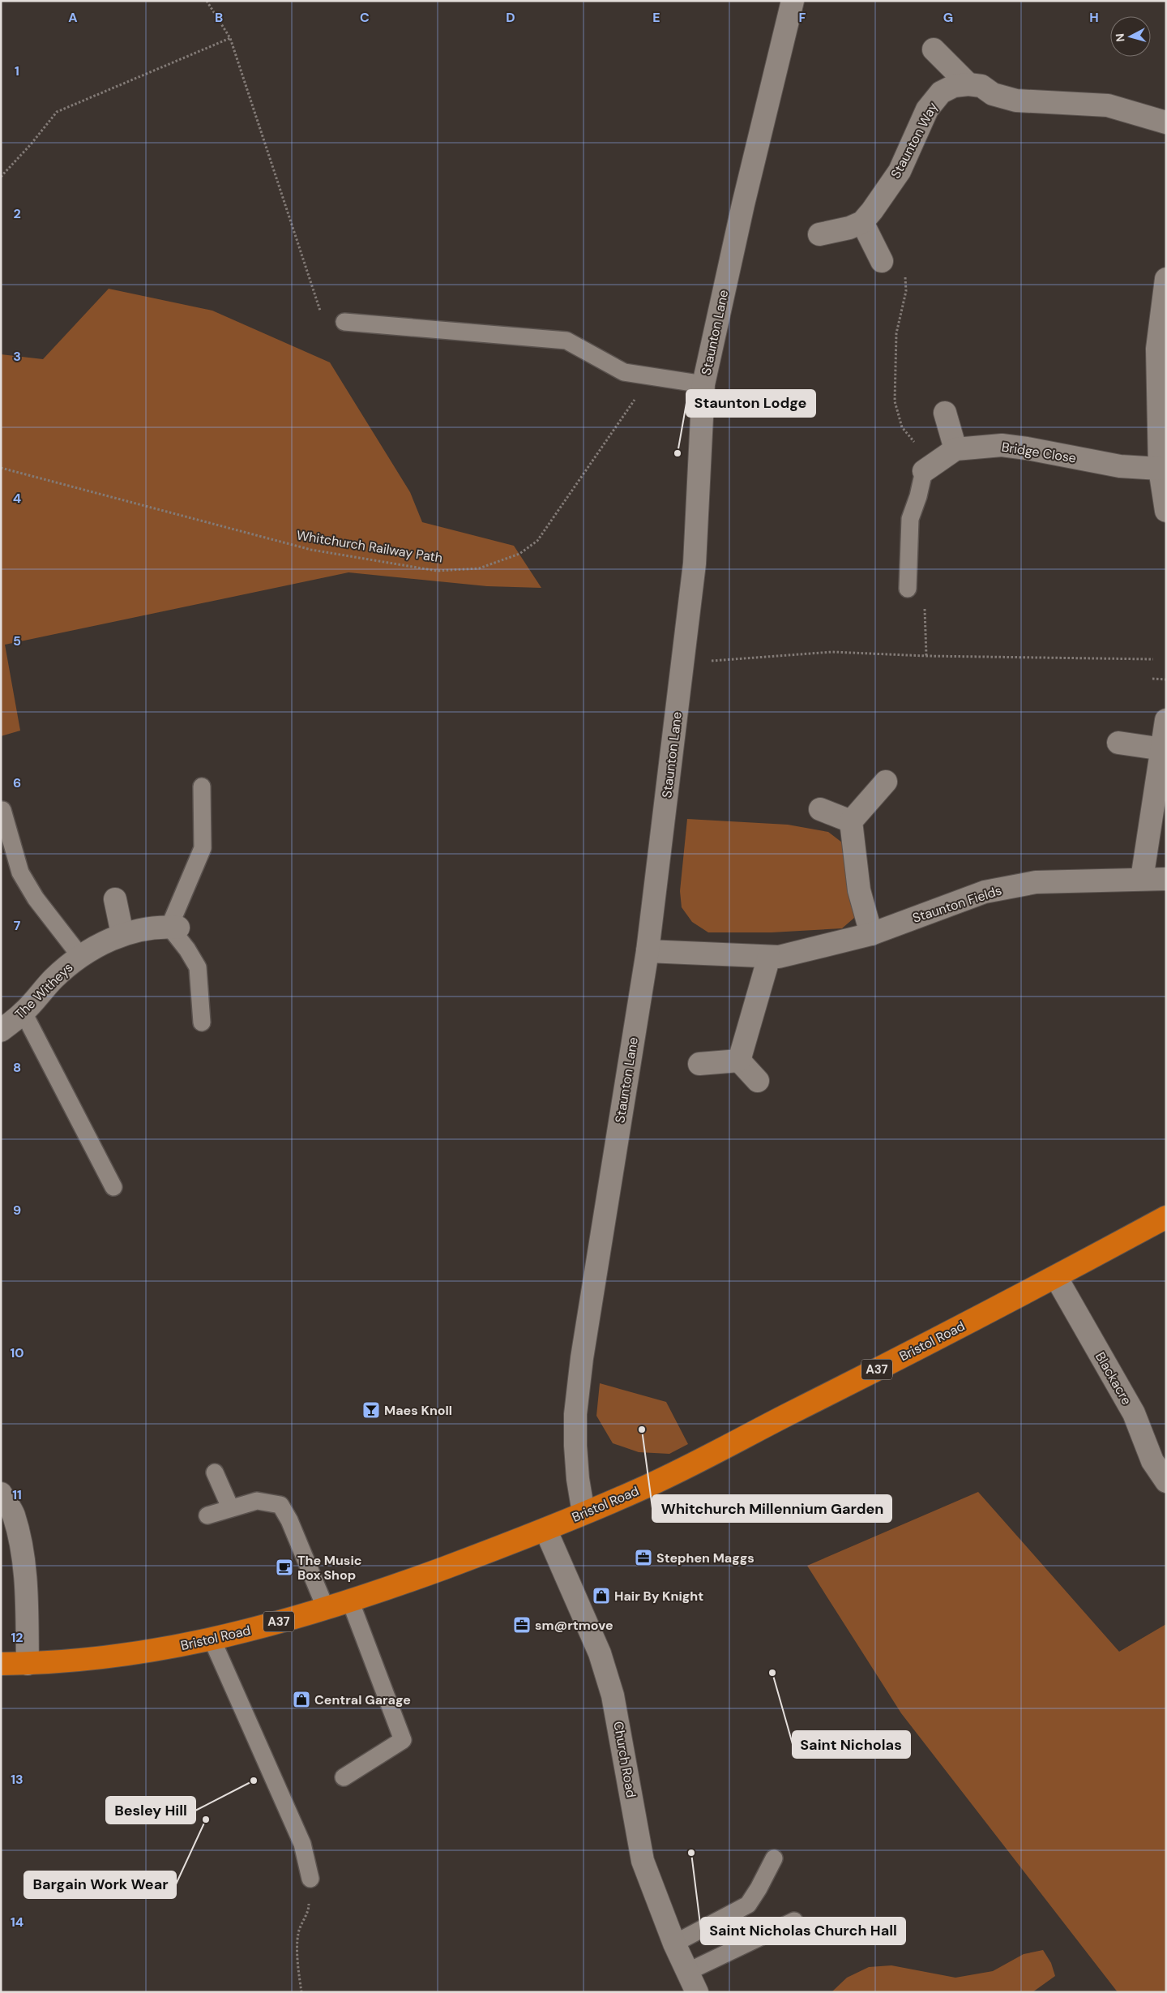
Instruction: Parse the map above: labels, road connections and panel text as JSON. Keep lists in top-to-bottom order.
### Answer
{
  "streets": {
    "highway": ["Bristol Road", "A37"],
    "street": [
      "Staunton Way",
      "Staunton Lane",
      "Bridge Close",
      "Staunton Fields",
      "The Witheys",
      "Blackacre",
      "Church Road"
    ],
    "path": ["Whitchurch Railway Path"]
  },
  "crossings": [
    ["Staunton Lane", "Staunton Fields"],
    ["Staunton Lane", "Bristol Road"],
    ["Bristol Road", "Blackacre"],
    ["Bristol Road", "Church Road"]
  ],
  "places": {
    "other": [
      "Staunton Lodge",
      "Whitchurch Millennium Garden",
      "Saint Nicholas",
      "Besley Hill",
      "Bargain Work Wear",
      "Saint Nicholas Church Hall"
    ],
    "bar": ["Maes Knoll"],
    "office": ["Stephen Maggs", "sm@rtmove"],
    "cafe": ["The Music Box Shop"],
    "shop": ["Hair By Knight", "Central Garage"]
  },
  "north": "left",
  "grid": {
    "columns": [
      "A",
      "B",
      "C",
      "D",
      "E",
      "F",
      "G",
      "H"
    ],
    "rows": [
      "1",
      "2",
      "3",
      "4",
      "5",
      "6",
      "7",
      "8",
      "9",
      "10",
      "11",
      "12",
      "13",
      "14"
    ]
  }
}
